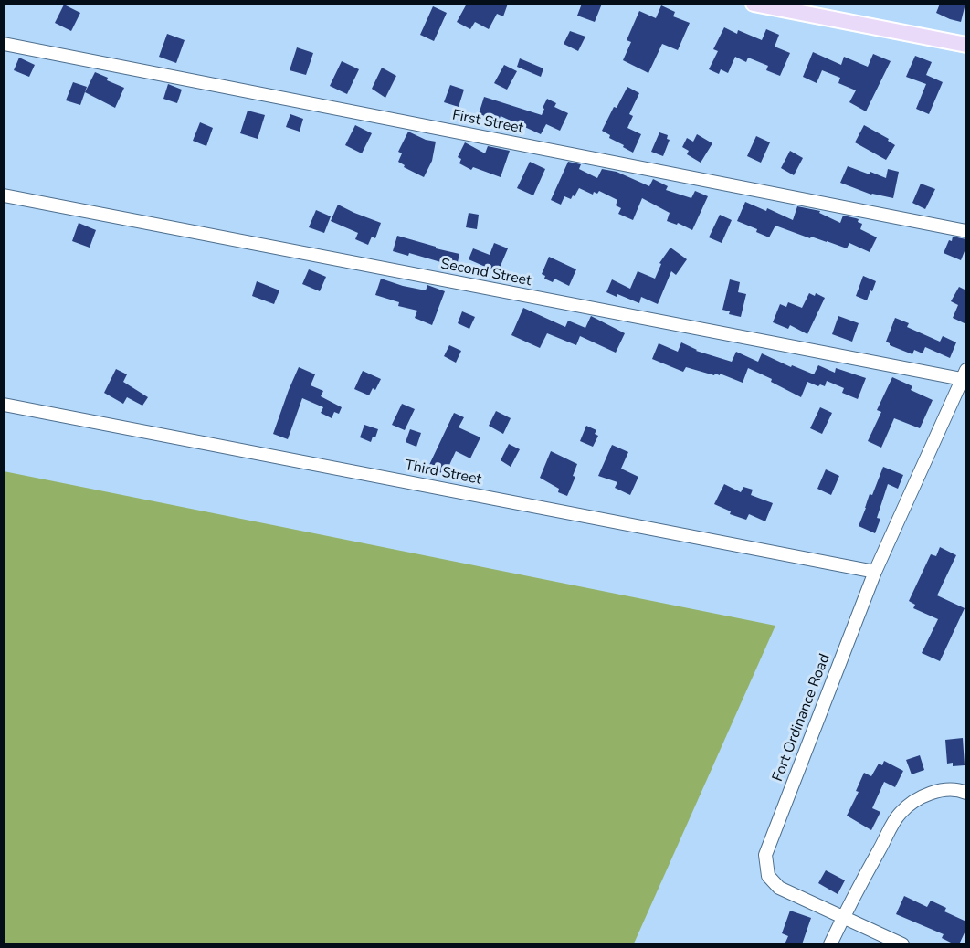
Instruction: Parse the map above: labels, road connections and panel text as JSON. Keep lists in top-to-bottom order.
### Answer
{
  "streets": {
    "street": [
      "First Street",
      "Second Street",
      "Third Street",
      "Fort Ordinance Road"
    ]
  },
  "crossings": [
    ["Second Street", "Fort Ordinance Road"],
    ["Third Street", "Fort Ordinance Road"]
  ]
}
